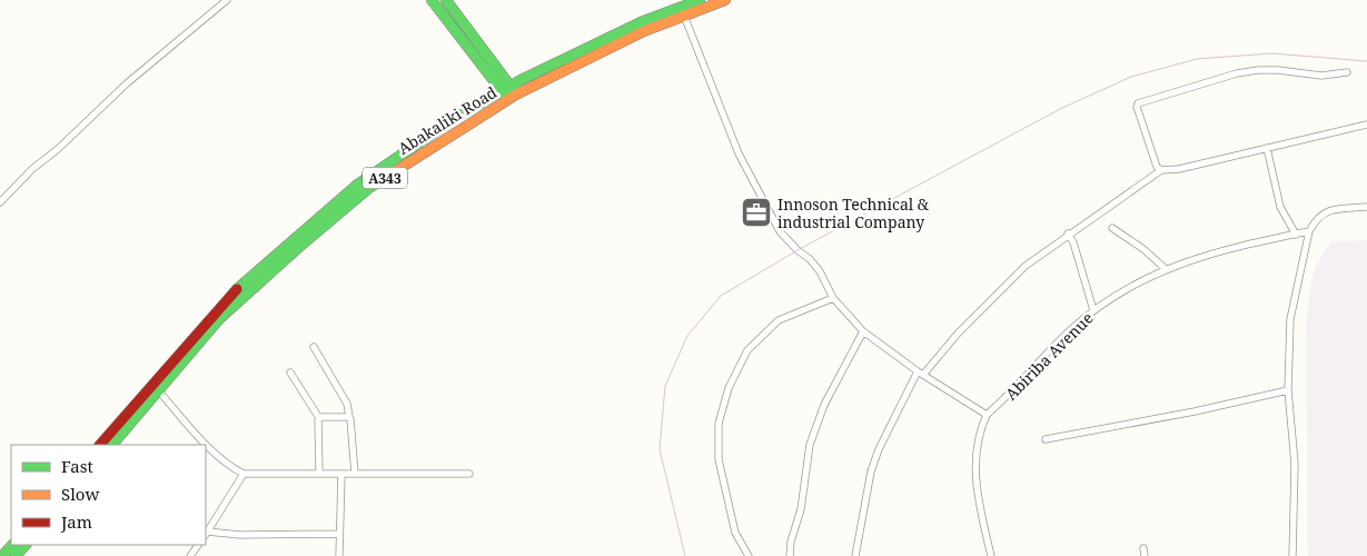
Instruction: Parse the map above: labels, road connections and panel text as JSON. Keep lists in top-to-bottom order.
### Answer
{
  "streets": {
    "main road": ["Abakaliki Road", "A343"],
    "street": ["Abiriba Avenue"]
  },
  "places": {
    "office": ["Innoson Technical & industrial Company"]
  },
  "legend": ["Fast", "Slow", "Jam"]
}
